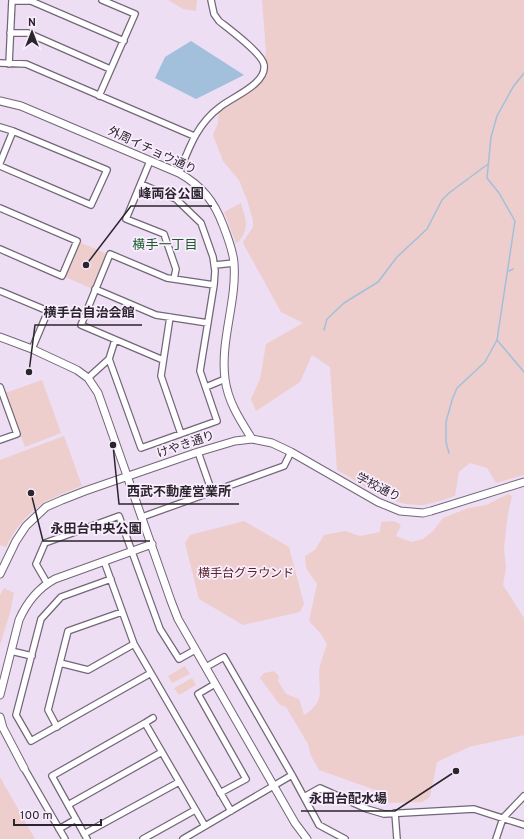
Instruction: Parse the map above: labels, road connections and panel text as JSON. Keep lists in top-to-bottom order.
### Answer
{
  "streets": {
    "street": ["外周イチョウ通り", "けやき通り", "学校通り"]
  },
  "crossings": [
    ["外周イチョウ通り", "けやき通り"],
    ["外周イチョウ通り", "学校通り"],
    ["けやき通り", "学校通り"]
  ],
  "districts": ["横手一丁目"],
  "parks": ["横手台グラウンド"],
  "places": [
    "峰両谷公園",
    "横手台自治会館",
    "西武不動産営業所",
    "永田台中央公園",
    "永田台配水場"
  ],
  "scale_bar": "100 m",
  "north": "top"
}
